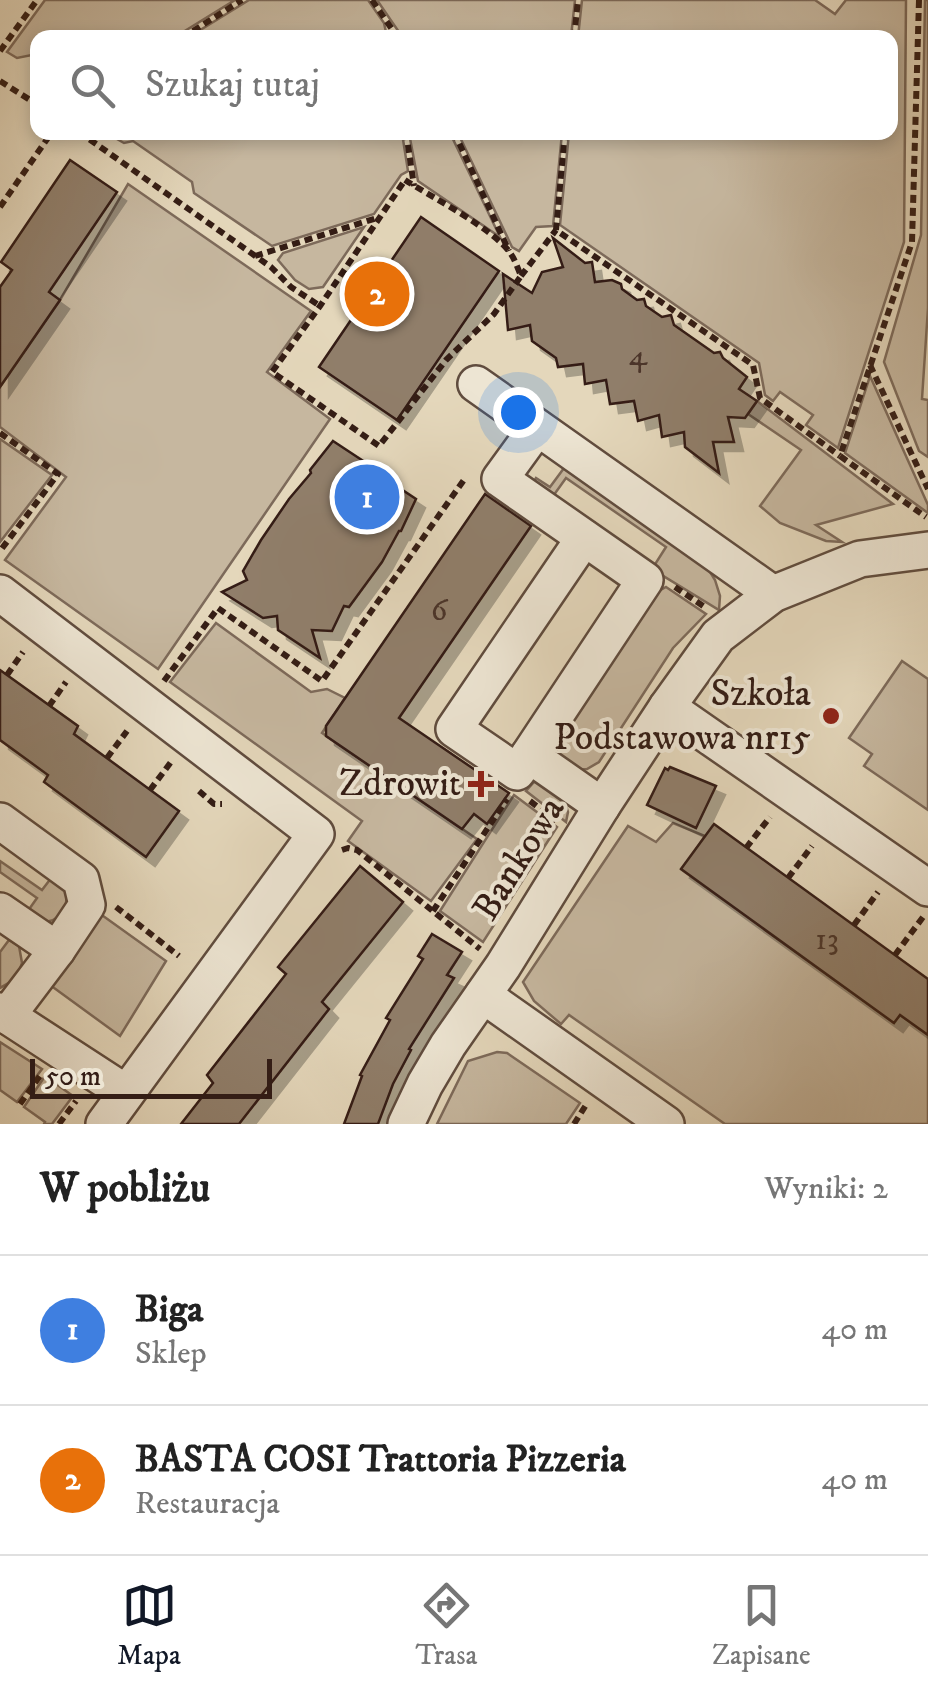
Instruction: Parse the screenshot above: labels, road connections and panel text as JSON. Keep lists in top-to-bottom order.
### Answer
{
  "streets": {
    "street": ["Bankowa"]
  },
  "places": {
    "other": ["Szkoła Podstawowa nr15"],
    "health": ["Zdrowit"]
  },
  "house_numbers": ["4", "6", "13"],
  "scale_bar": "50 m",
  "page": {
    "search": "Szukaj tutaj",
    "pins": ["2", "1"],
    "scale": "50 m",
    "heading": ["W pobliżu", "Wyniki: 2"],
    "list": [
      {
        "mark": "1",
        "name": "Biga",
        "note": "Sklep",
        "value": "40 m"
      },
      {
        "mark": "2",
        "name": "BASTA COSI Trattoria Pizzeria",
        "note": "Restauracja",
        "value": "40 m"
      }
    ],
    "nav": ["Mapa", "Trasa", "Zapisane"]
  }
}
